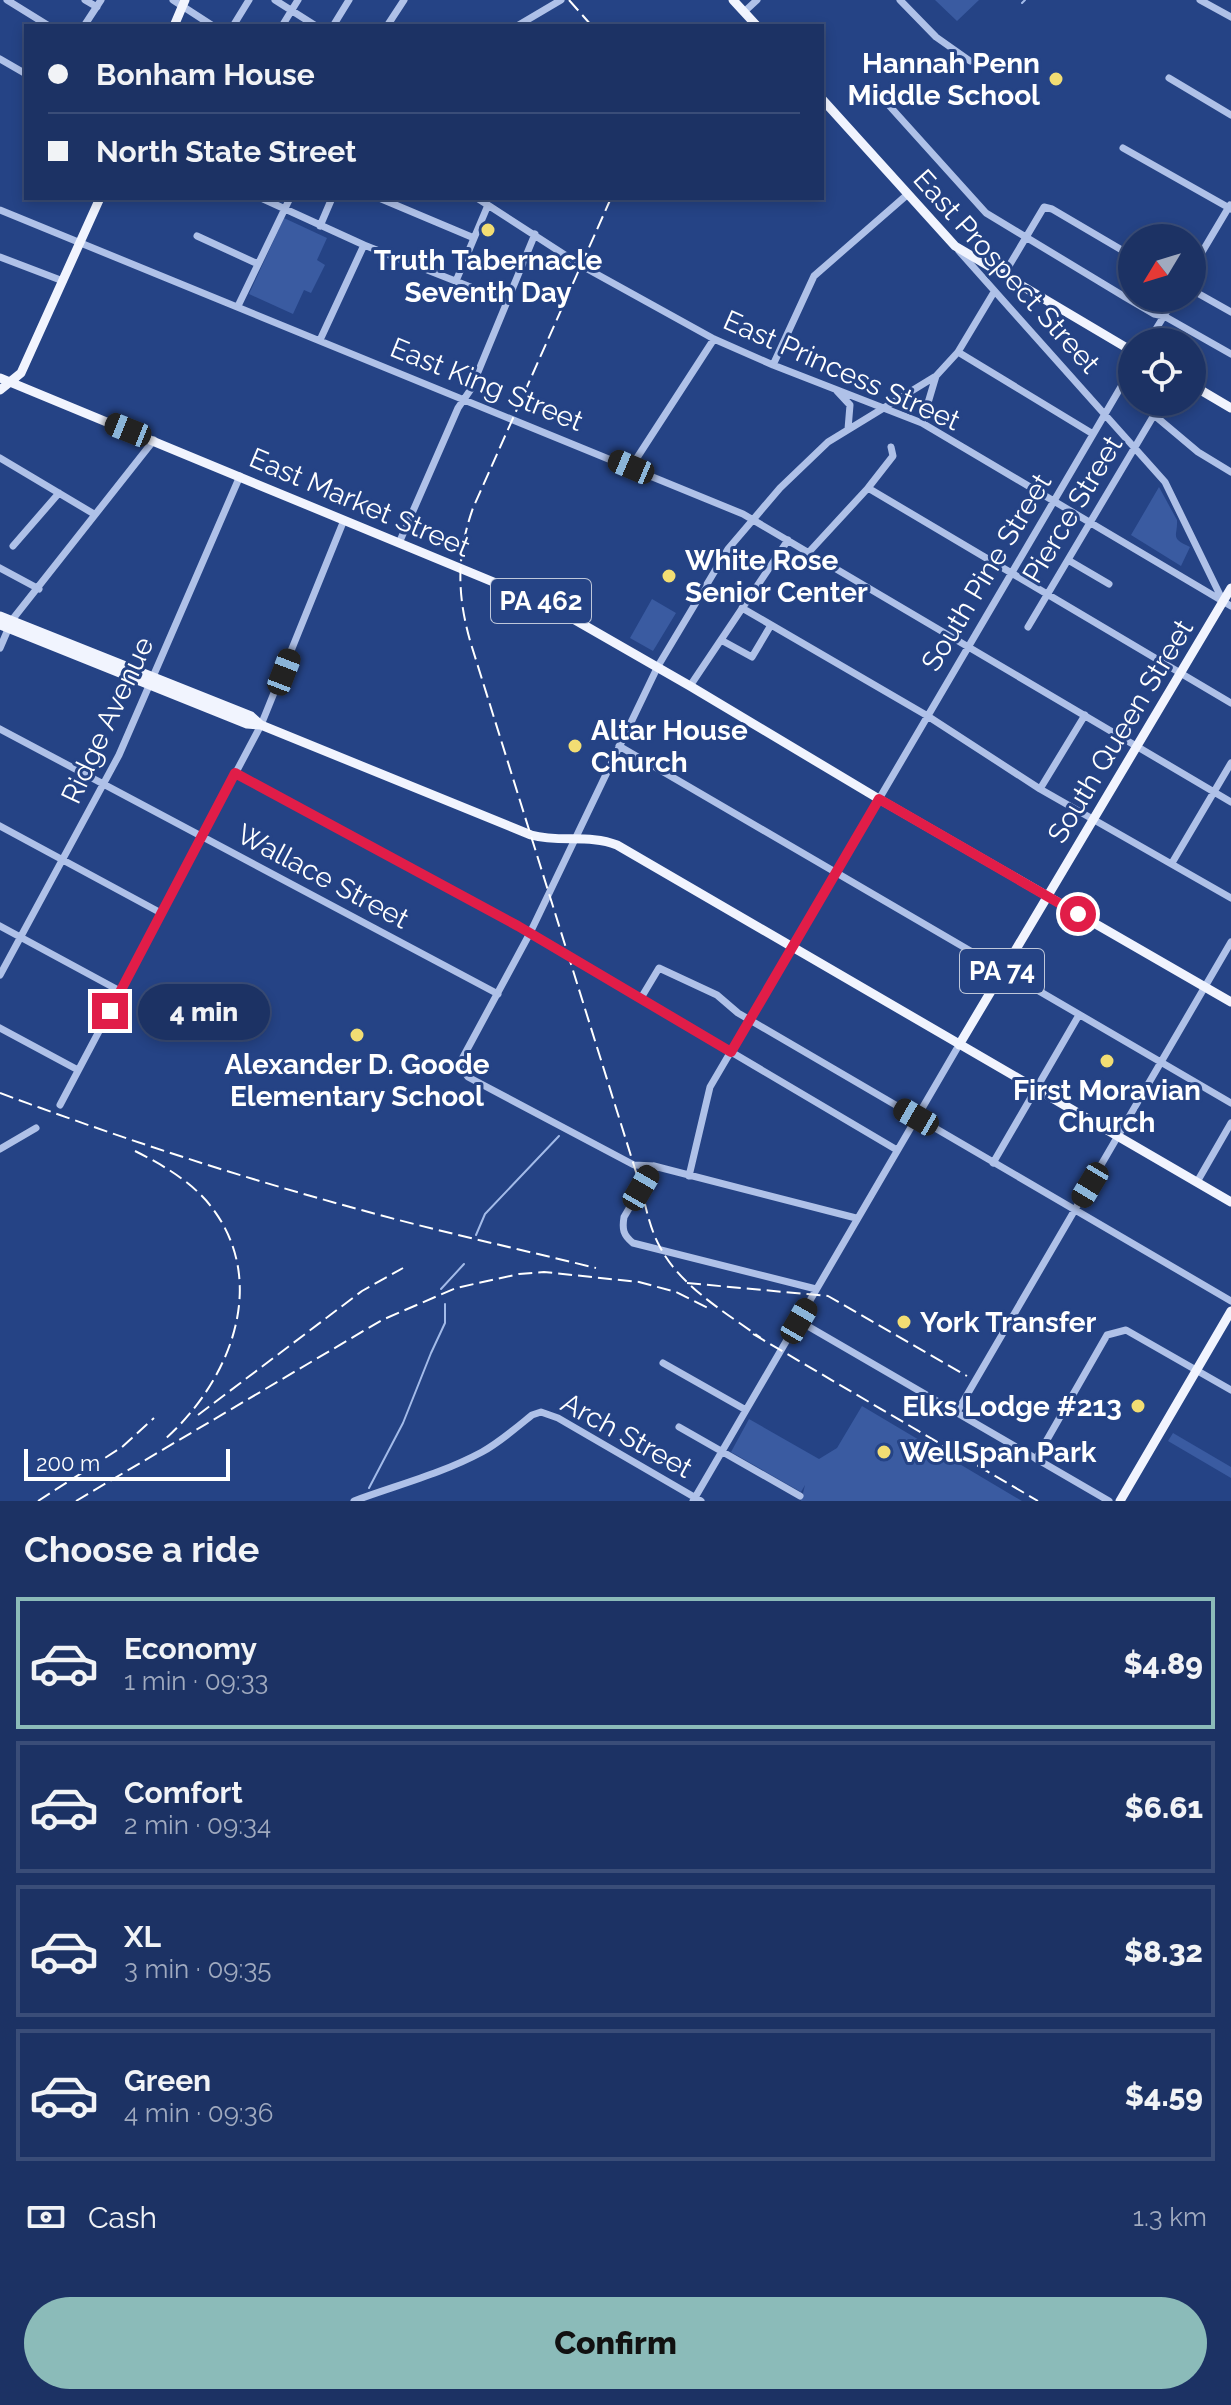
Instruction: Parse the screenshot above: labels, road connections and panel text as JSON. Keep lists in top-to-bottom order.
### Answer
{
  "streets": {
    "main road": [
      "East Prospect Street",
      "East Market Street",
      "PA 462",
      "South Queen Street",
      "PA 74"
    ],
    "street": [
      "East Princess Street",
      "East King Street",
      "Pierce Street",
      "South Pine Street",
      "Ridge Avenue",
      "Wallace Street",
      "Arch Street"
    ]
  },
  "crossings": [
    ["East Prospect Street", "East Princess Street"],
    ["East Prospect Street", "Pierce Street"],
    ["East Prospect Street", "South Pine Street"],
    ["East Prospect Street", "South Queen Street"],
    ["East Princess Street", "Pierce Street"],
    ["East Princess Street", "South Pine Street"],
    ["East Princess Street", "South Queen Street"],
    ["East King Street", "South Pine Street"],
    ["East King Street", "South Queen Street"],
    ["East Market Street", "South Pine Street"],
    ["East Market Street", "Ridge Avenue"],
    ["East Market Street", "South Queen Street"],
    ["East Market Street", "PA 74"],
    ["Ridge Avenue", "Wallace Street"],
    ["South Queen Street", "PA 74"]
  ],
  "places": [
    "Hannah Penn Middle School",
    "Truth Tabernacle Seventh Day",
    "White Rose Senior Center",
    "Altar House Church",
    "Alexander D. Goode Elementary School",
    "First Moravian Church",
    "York Transfer",
    "Elks Lodge #213",
    "WellSpan Park"
  ],
  "scale_bar": "200 m",
  "north": "bottom left",
  "page": {
    "banner": ["Bonham House", "North State Street"],
    "bubble": "4 min",
    "scale": "200 m",
    "heading": "Choose a ride",
    "list": [
      {
        "name": "Economy",
        "note": "1 min · 09:33",
        "value": "$4.89"
      },
      {
        "name": "Comfort",
        "note": "2 min · 09:34",
        "value": "$6.61"
      },
      {
        "name": "XL",
        "note": "3 min · 09:35",
        "value": "$8.32"
      },
      {
        "name": "Green",
        "note": "4 min · 09:36",
        "value": "$4.59"
      }
    ],
    "pay": ["Cash", "1.3 km"],
    "buttons": "Confirm"
  }
}
